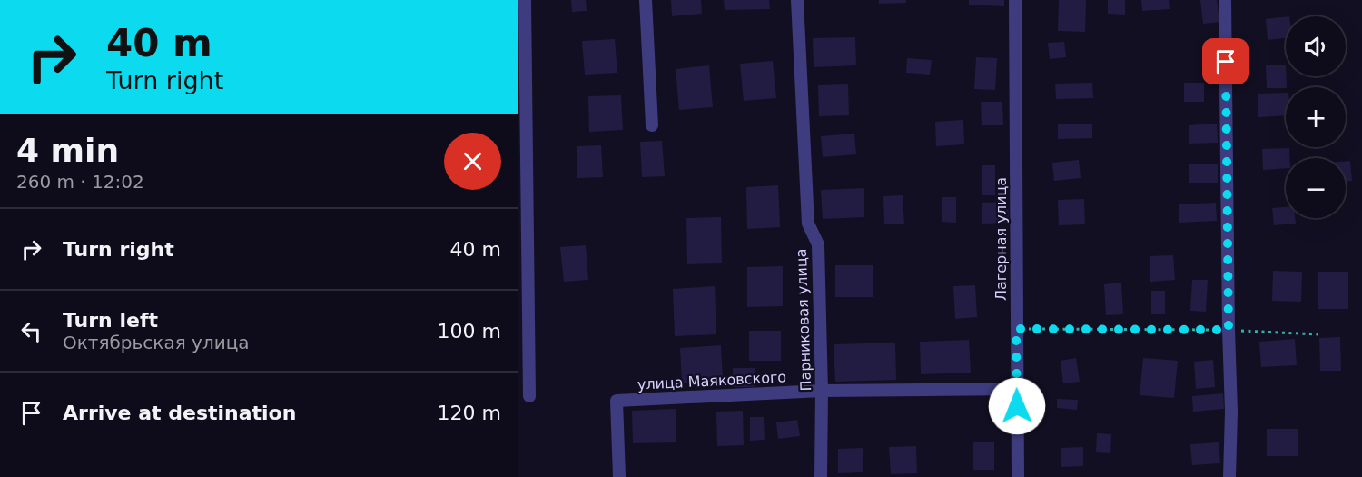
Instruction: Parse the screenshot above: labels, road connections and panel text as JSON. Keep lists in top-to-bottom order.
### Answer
{
  "streets": {
    "street": ["Лагерная улица", "Парниковая улица", "улица Маяковского"]
  },
  "crossings": [
    ["Лагерная улица", "улица Маяковского"],
    ["Парниковая улица", "улица Маяковского"]
  ],
  "page": {
    "turn": ["40 m", "Turn right"],
    "map_buttons": ["+", "−"],
    "heading": ["4 min", "260 m · 12:02"],
    "list": [
      {
        "name": "Turn right",
        "value": "40 m"
      },
      {
        "name": "Turn left",
        "note": "Октябрьская улица",
        "value": "100 m"
      },
      {
        "name": "Arrive at destination",
        "value": "120 m"
      }
    ]
  }
}
